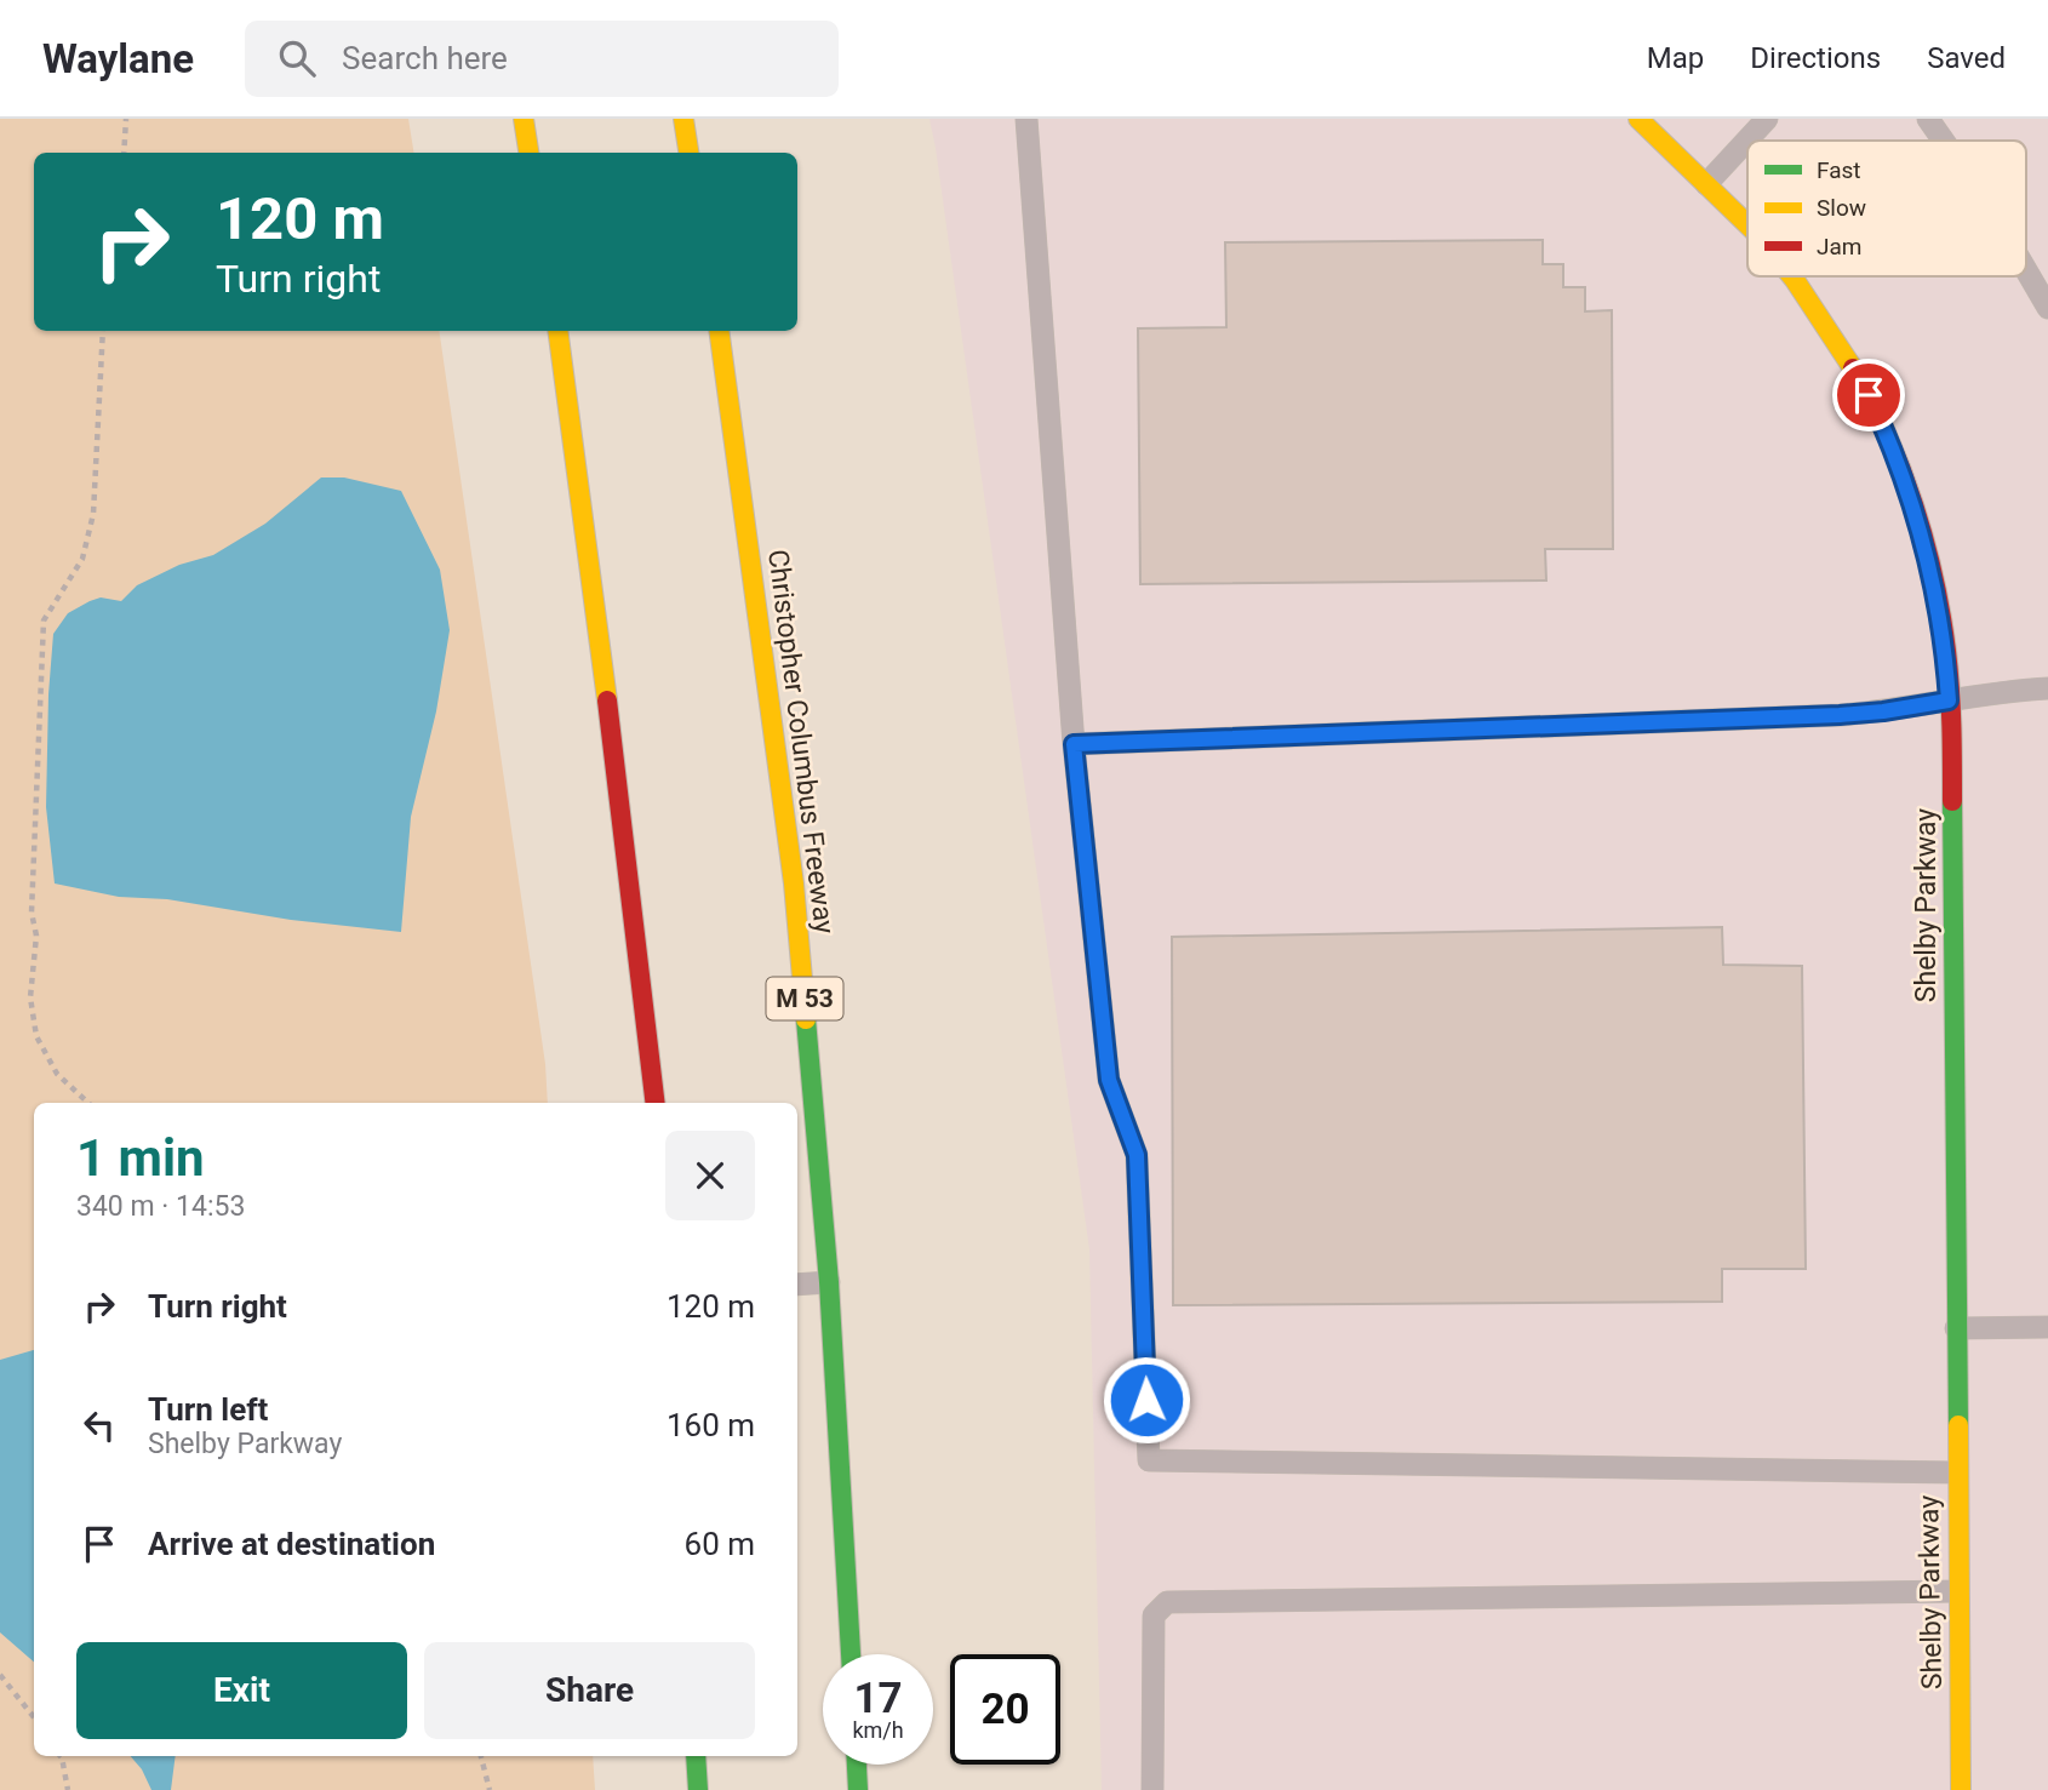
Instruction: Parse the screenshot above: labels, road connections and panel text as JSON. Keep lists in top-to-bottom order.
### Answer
{
  "streets": {
    "main road": ["Christopher Columbus Freeway", "Shelby Parkway", "M 53"]
  },
  "legend": ["Fast", "Slow", "Jam"],
  "page": {
    "header": "Waylane",
    "search": "Search here",
    "nav": ["Map", "Directions", "Saved"],
    "turn": ["120 m", "Turn right"],
    "heading": ["1 min", "340 m · 14:53"],
    "list": [
      {
        "name": "Turn right",
        "value": "120 m"
      },
      {
        "name": "Turn left",
        "note": "Shelby Parkway",
        "value": "160 m"
      },
      {
        "name": "Arrive at destination",
        "value": "60 m"
      }
    ],
    "buttons": ["Exit", "Share"],
    "speed": "17 km/h",
    "limit": "20"
  }
}
